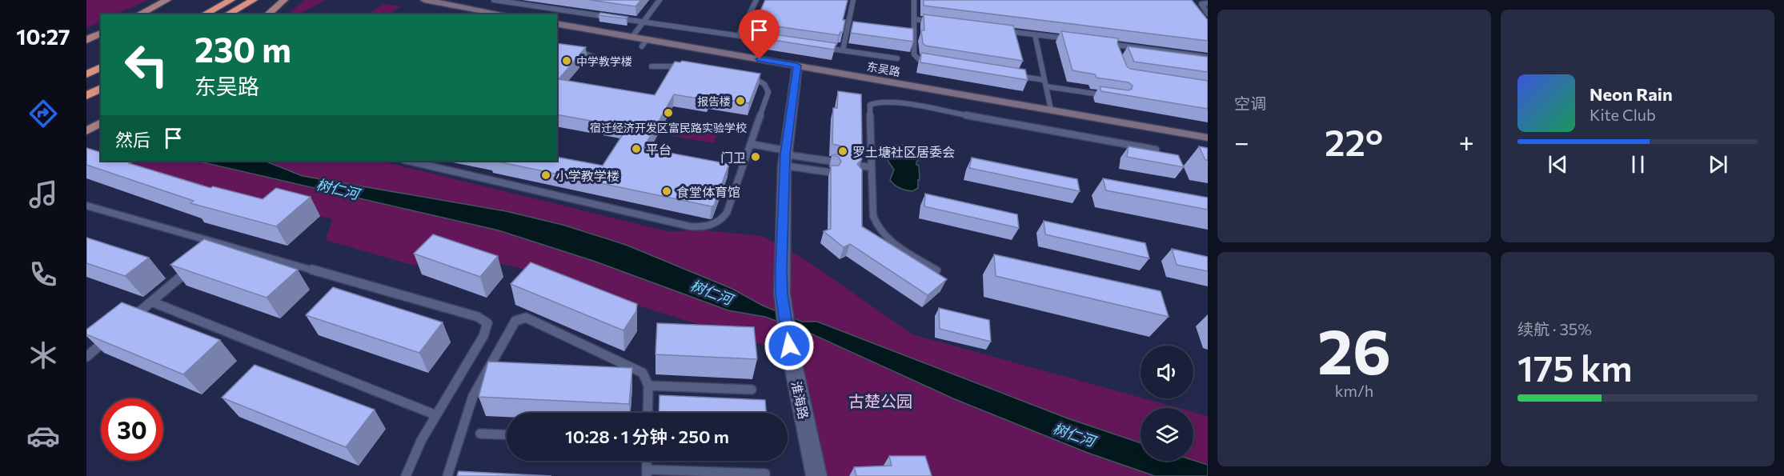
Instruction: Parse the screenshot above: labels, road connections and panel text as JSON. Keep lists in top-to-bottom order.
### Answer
{
  "streets": {
    "street": ["东吴路", "淮海路"]
  },
  "crossings": [
    ["东吴路", "淮海路"]
  ],
  "water": ["树仁河"],
  "parks": ["古楚公园"],
  "places": [
    "中学教学楼",
    "报告楼",
    "宿迁经济开发区富民路实验学校",
    "平台",
    "罗土塘社区居委会",
    "门卫",
    "小学教学楼",
    "食堂体育馆"
  ],
  "page": {
    "tabs": "10:27",
    "tile": [
      "空调",
      ["26", "km/h"],
      ["续航 · 35%", "175 km"]
    ],
    "turn": ["230 m", "东吴路"],
    "song": ["Neon Rain", "Kite Club"],
    "then": "然后",
    "heat": ["−", "22°", "+"],
    "limit": "30",
    "trip": "10:28 · 1 分钟 · 250 m"
  }
}
